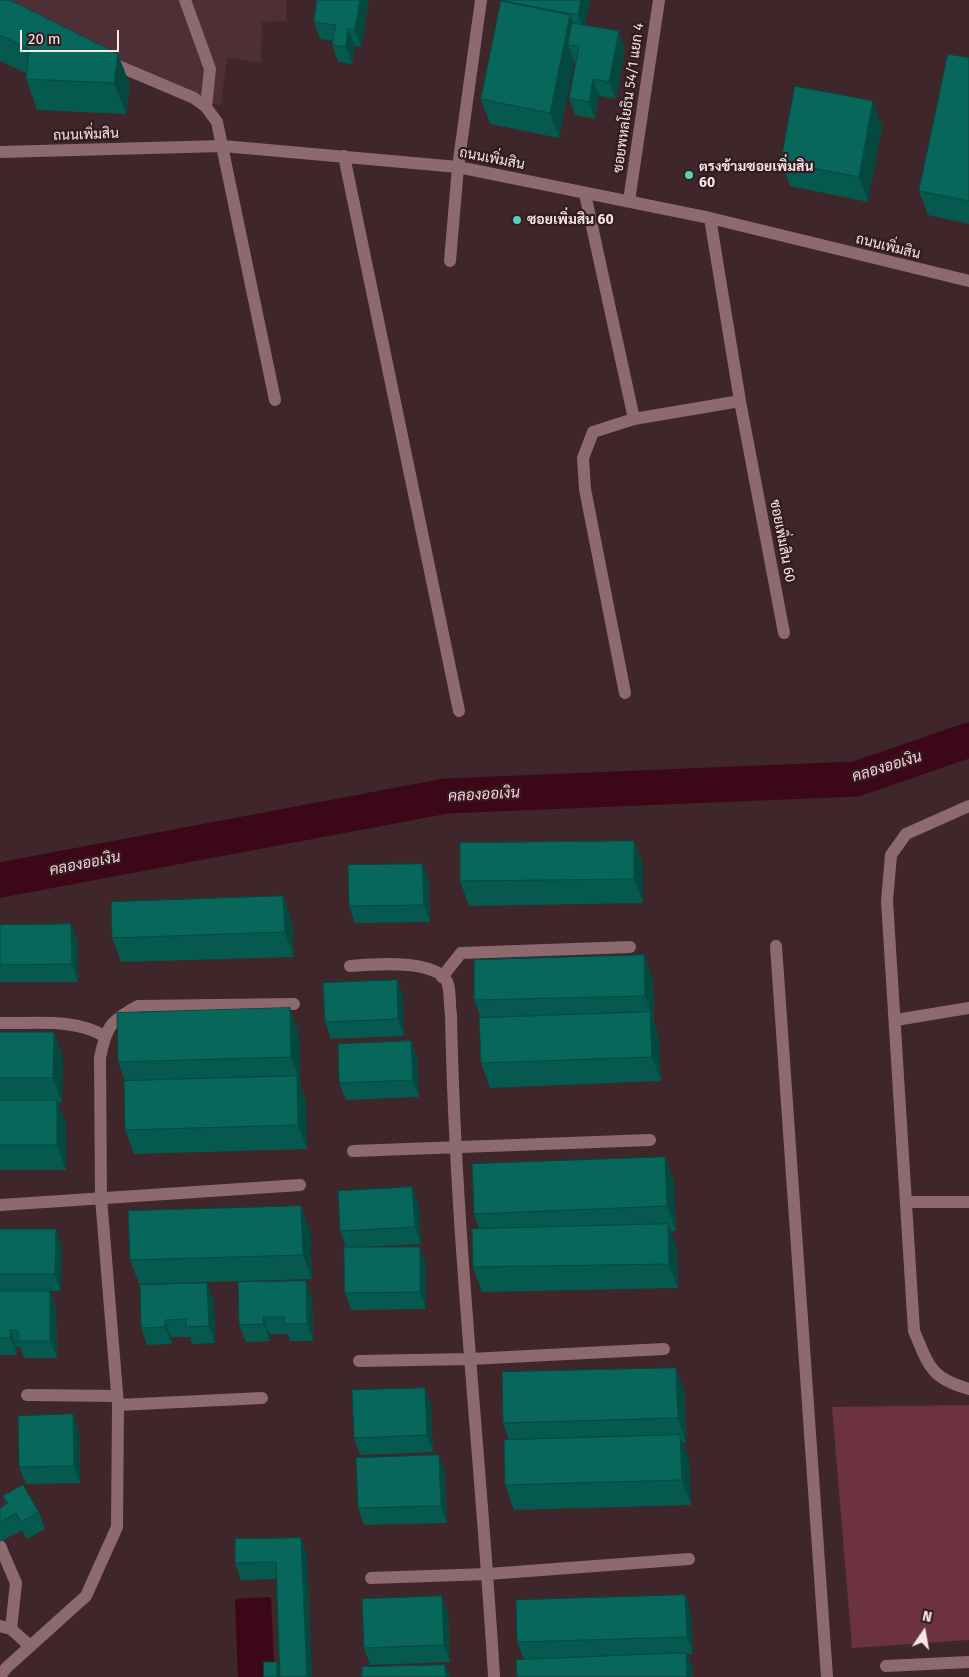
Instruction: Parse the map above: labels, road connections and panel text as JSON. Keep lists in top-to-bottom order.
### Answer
{
  "streets": {
    "street": ["ซอยพหลโยธิน 54/1 แยก 4", "ถนนเพิ่มสิน", "ซอยเพิ่มสิน 60"]
  },
  "crossings": [
    ["ซอยพหลโยธิน 54/1 แยก 4", "ถนนเพิ่มสิน"],
    ["ถนนเพิ่มสิน", "ซอยเพิ่มสิน 60"]
  ],
  "water": ["คลองออเงิน"],
  "places": ["ตรงข้ามซอยเพิ่มสิน 60", "ซอยเพิ่มสิน 60"],
  "scale_bar": "20 m",
  "north": "top"
}
